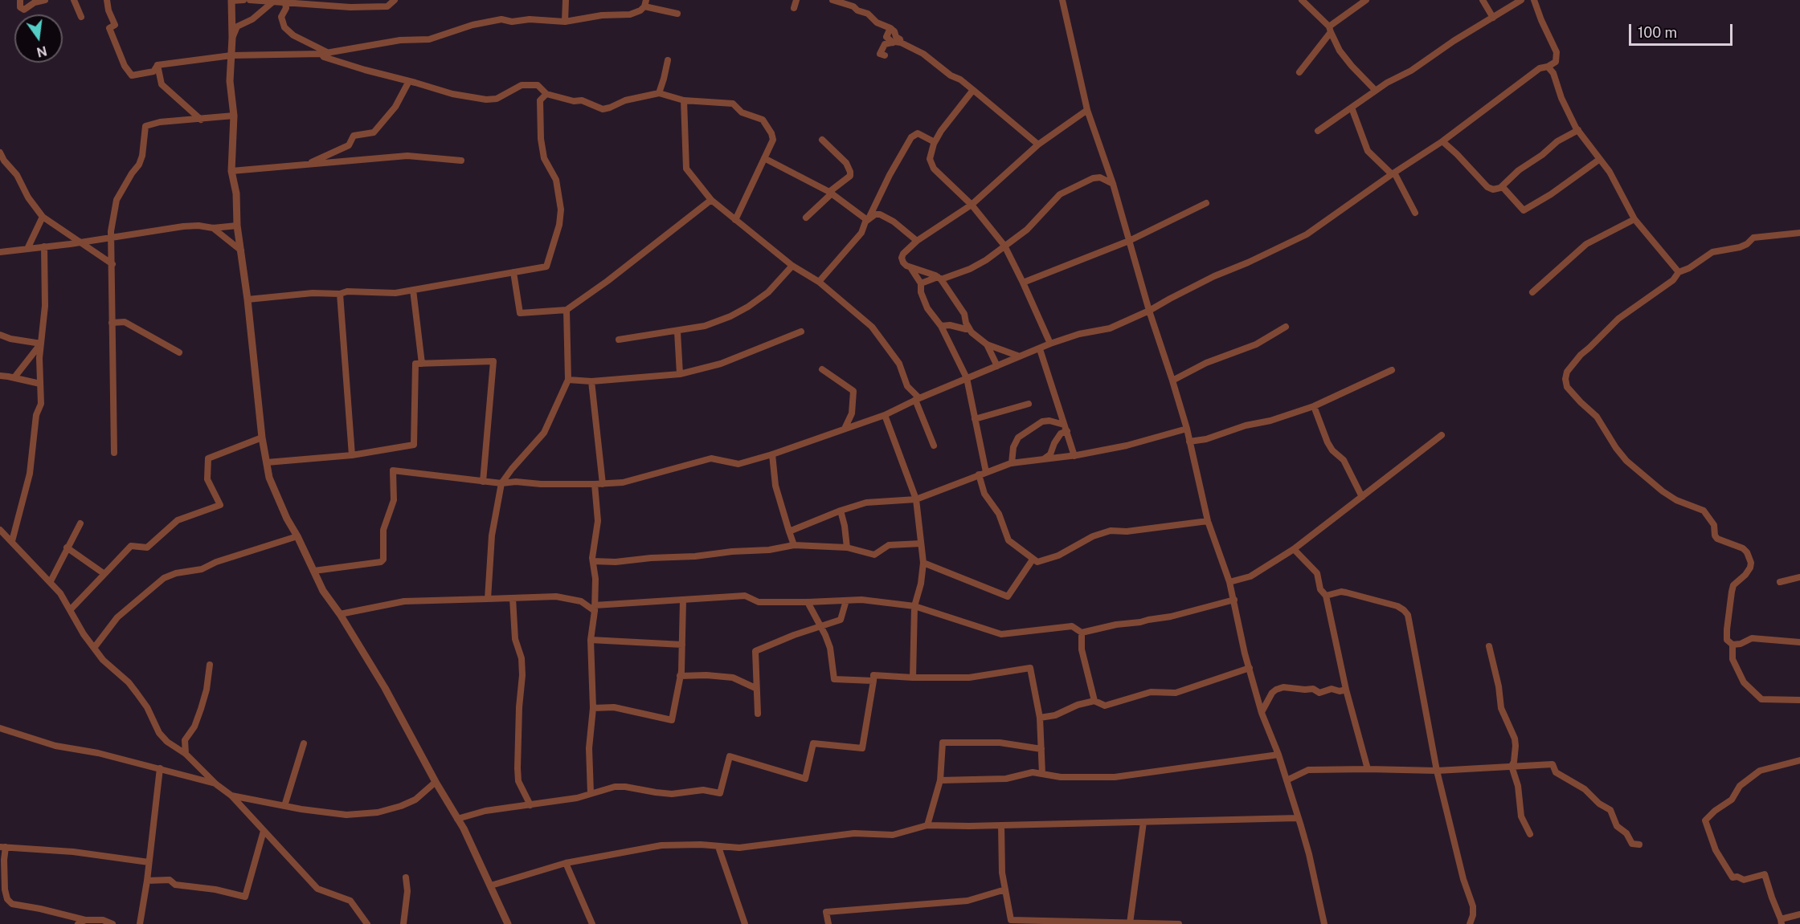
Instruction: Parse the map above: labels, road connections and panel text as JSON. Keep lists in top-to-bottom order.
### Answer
{
  "scale_bar": "100 m",
  "north": "bottom"
}
